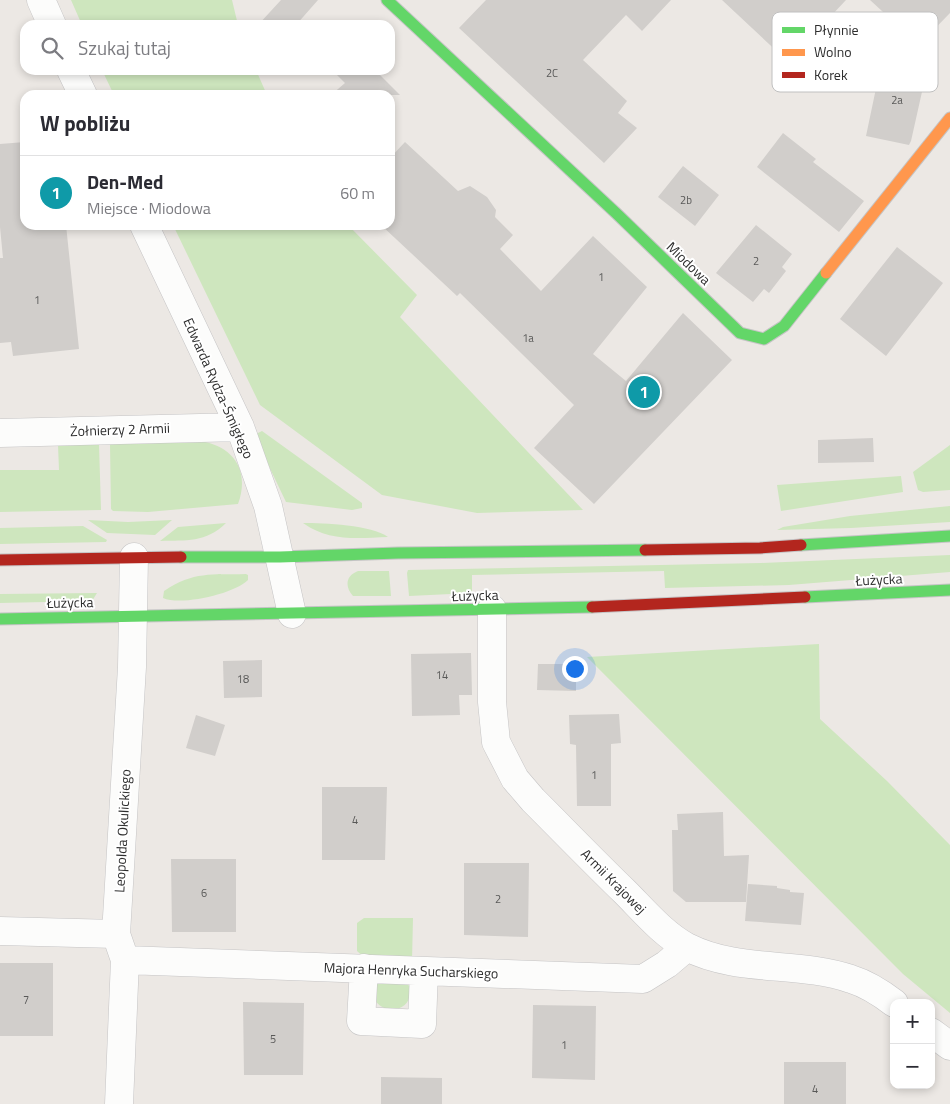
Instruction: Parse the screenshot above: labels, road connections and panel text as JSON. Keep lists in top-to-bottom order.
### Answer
{
  "streets": {
    "main road": ["Miodowa", "Łużycka"],
    "street": [
      "Edwarda Rydza-Śmigłego",
      "Żołnierzy 2 Armii",
      "Leopolda Okulickiego",
      "Armii Krajowej",
      "Majora Henryka Sucharskiego"
    ]
  },
  "crossings": [
    ["Edwarda Rydza-Śmigłego", "Żołnierzy 2 Armii"],
    ["Edwarda Rydza-Śmigłego", "Łużycka"],
    ["Łużycka", "Leopolda Okulickiego"],
    ["Łużycka", "Armii Krajowej"],
    ["Leopolda Okulickiego", "Majora Henryka Sucharskiego"],
    ["Armii Krajowej", "Majora Henryka Sucharskiego"]
  ],
  "house_numbers": [
    "2C",
    "2a",
    "2b",
    "2",
    "1",
    "1",
    "1a",
    "14",
    "18",
    "1",
    "4",
    "6",
    "2",
    "7",
    "5",
    "1",
    "4"
  ],
  "legend": ["Płynnie", "Wolno", "Korek"],
  "page": {
    "search": "Szukaj tutaj",
    "heading": "W pobliżu",
    "list": [
      {
        "mark": "1",
        "name": "Den-Med",
        "note": "Miejsce · Miodowa",
        "value": "60 m"
      }
    ],
    "pins": "1",
    "map_buttons": ["+", "−"]
  }
}
